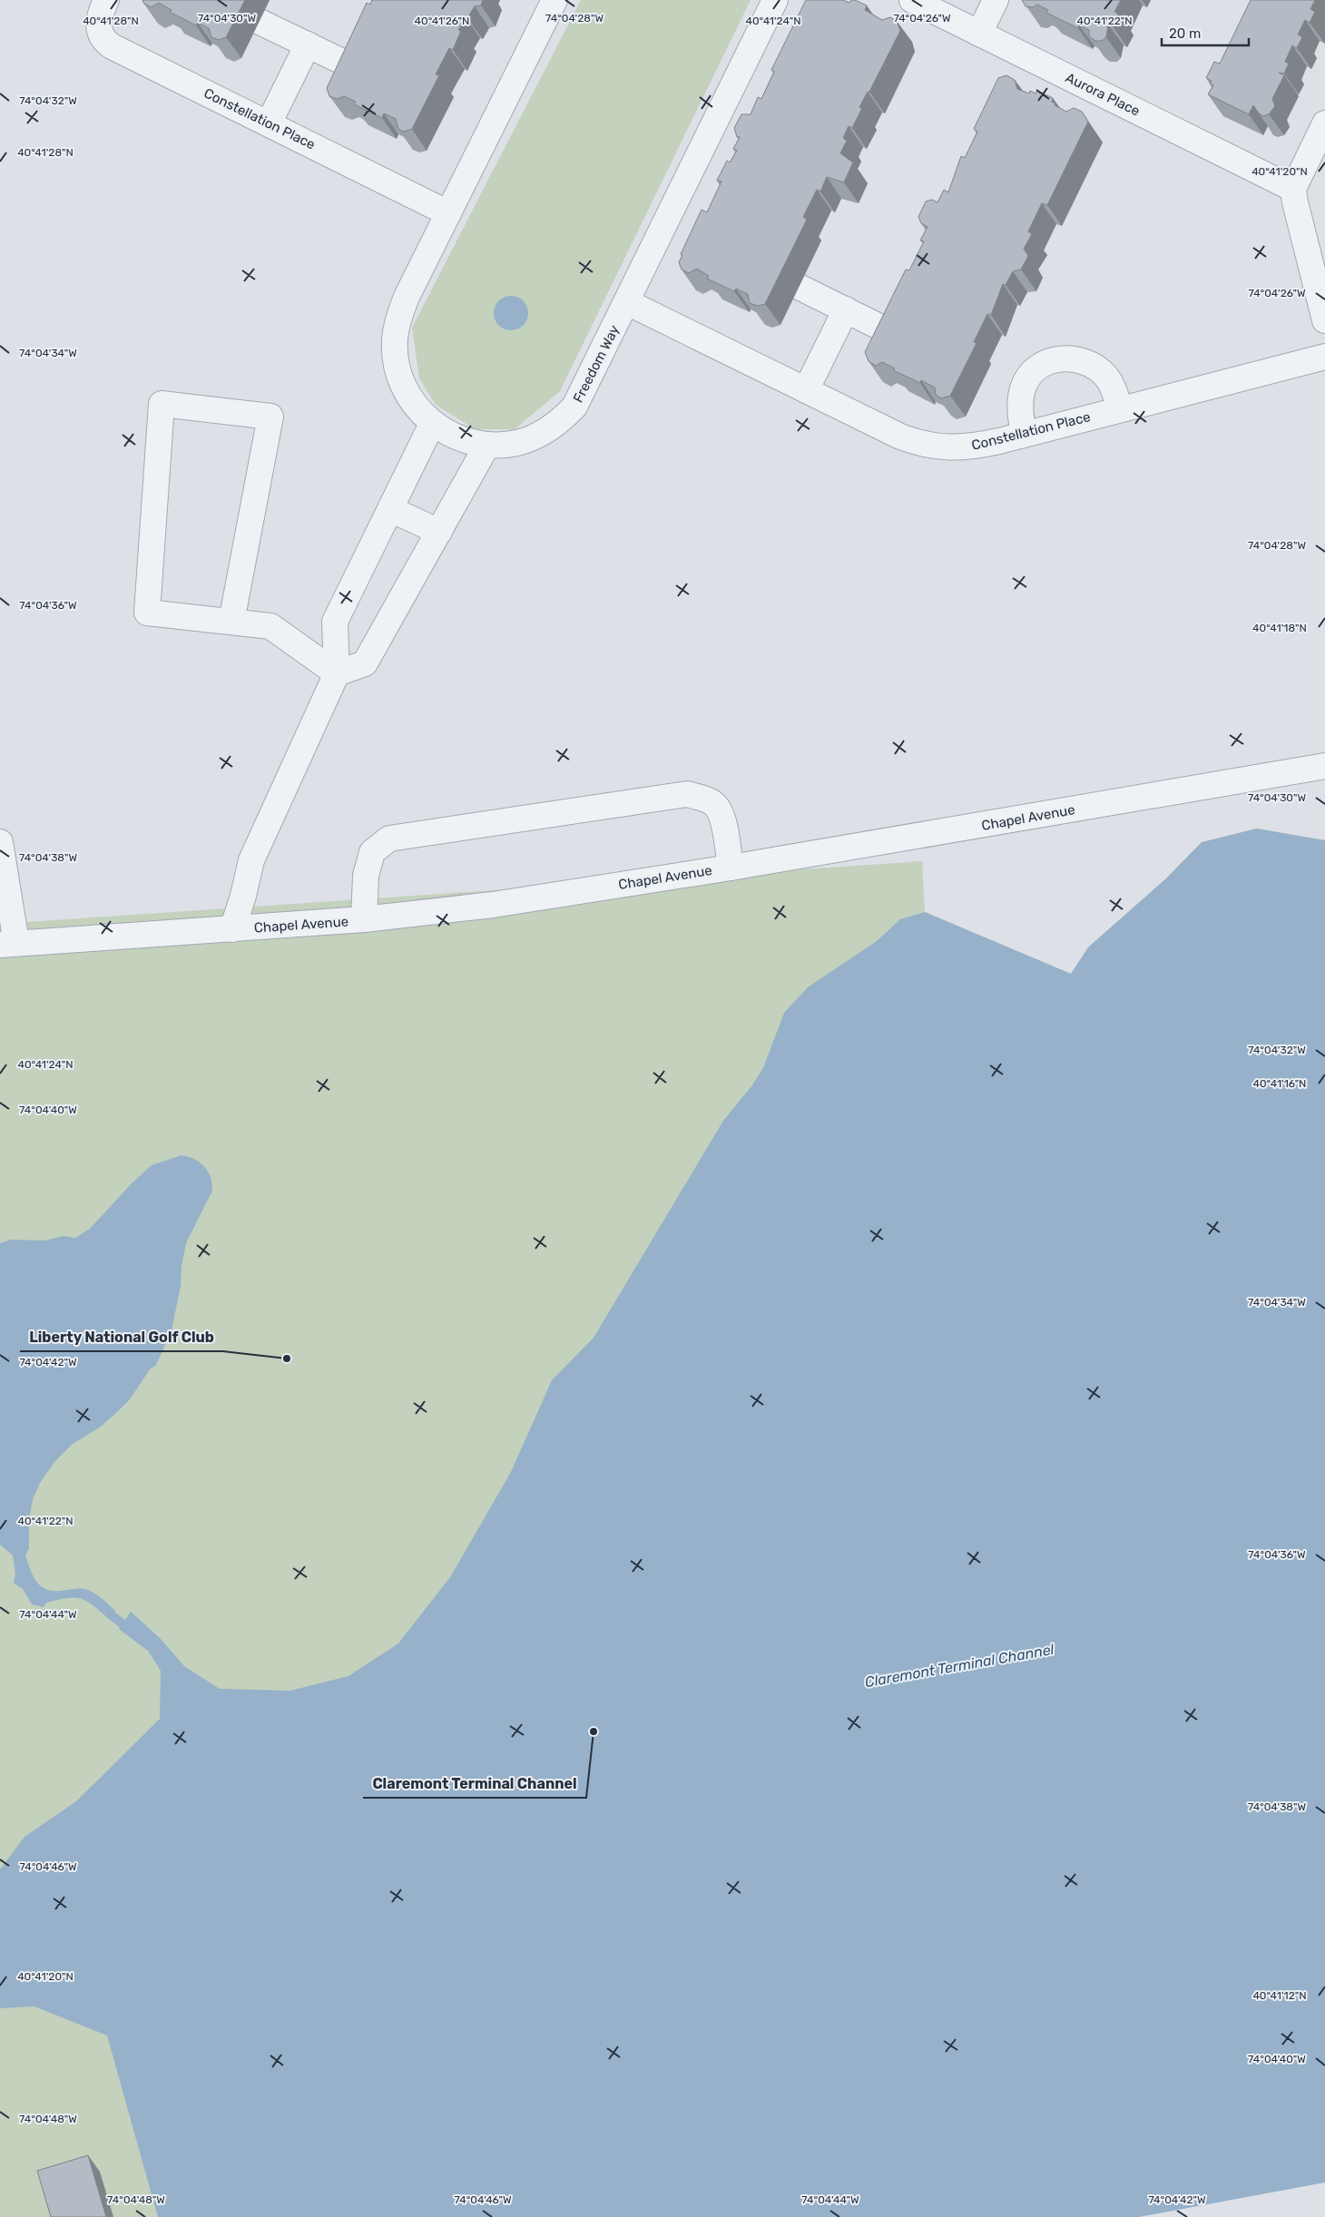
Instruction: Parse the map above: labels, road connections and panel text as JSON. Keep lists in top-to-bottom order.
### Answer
{
  "streets": {
    "street": [
      "Aurora Place",
      "Constellation Place",
      "Freedom Way",
      "Chapel Avenue"
    ]
  },
  "crossings": [
    ["Constellation Place", "Freedom Way"]
  ],
  "water": ["Claremont Terminal Channel"],
  "places": ["Liberty National Golf Club", "Claremont Terminal Channel"],
  "scale_bar": "20 m",
  "coordinates": [
    "74°04'30\"W",
    "74°04'28\"W",
    "74°04'26\"W",
    "40°41'24\"N",
    "40°41'28\"N",
    "40°41'26\"N",
    "40°41'22\"N",
    "74°04'32\"W",
    "40°41'20\"N",
    "74°04'34\"W",
    "74°04'36\"W",
    "40°41'18\"N",
    "74°04'38\"W",
    "40°41'16\"N",
    "74°04'40\"W",
    "74°04'42\"W",
    "74°04'44\"W",
    "74°04'46\"W",
    "40°41'12\"N",
    "74°04'48\"W"
  ]
}
